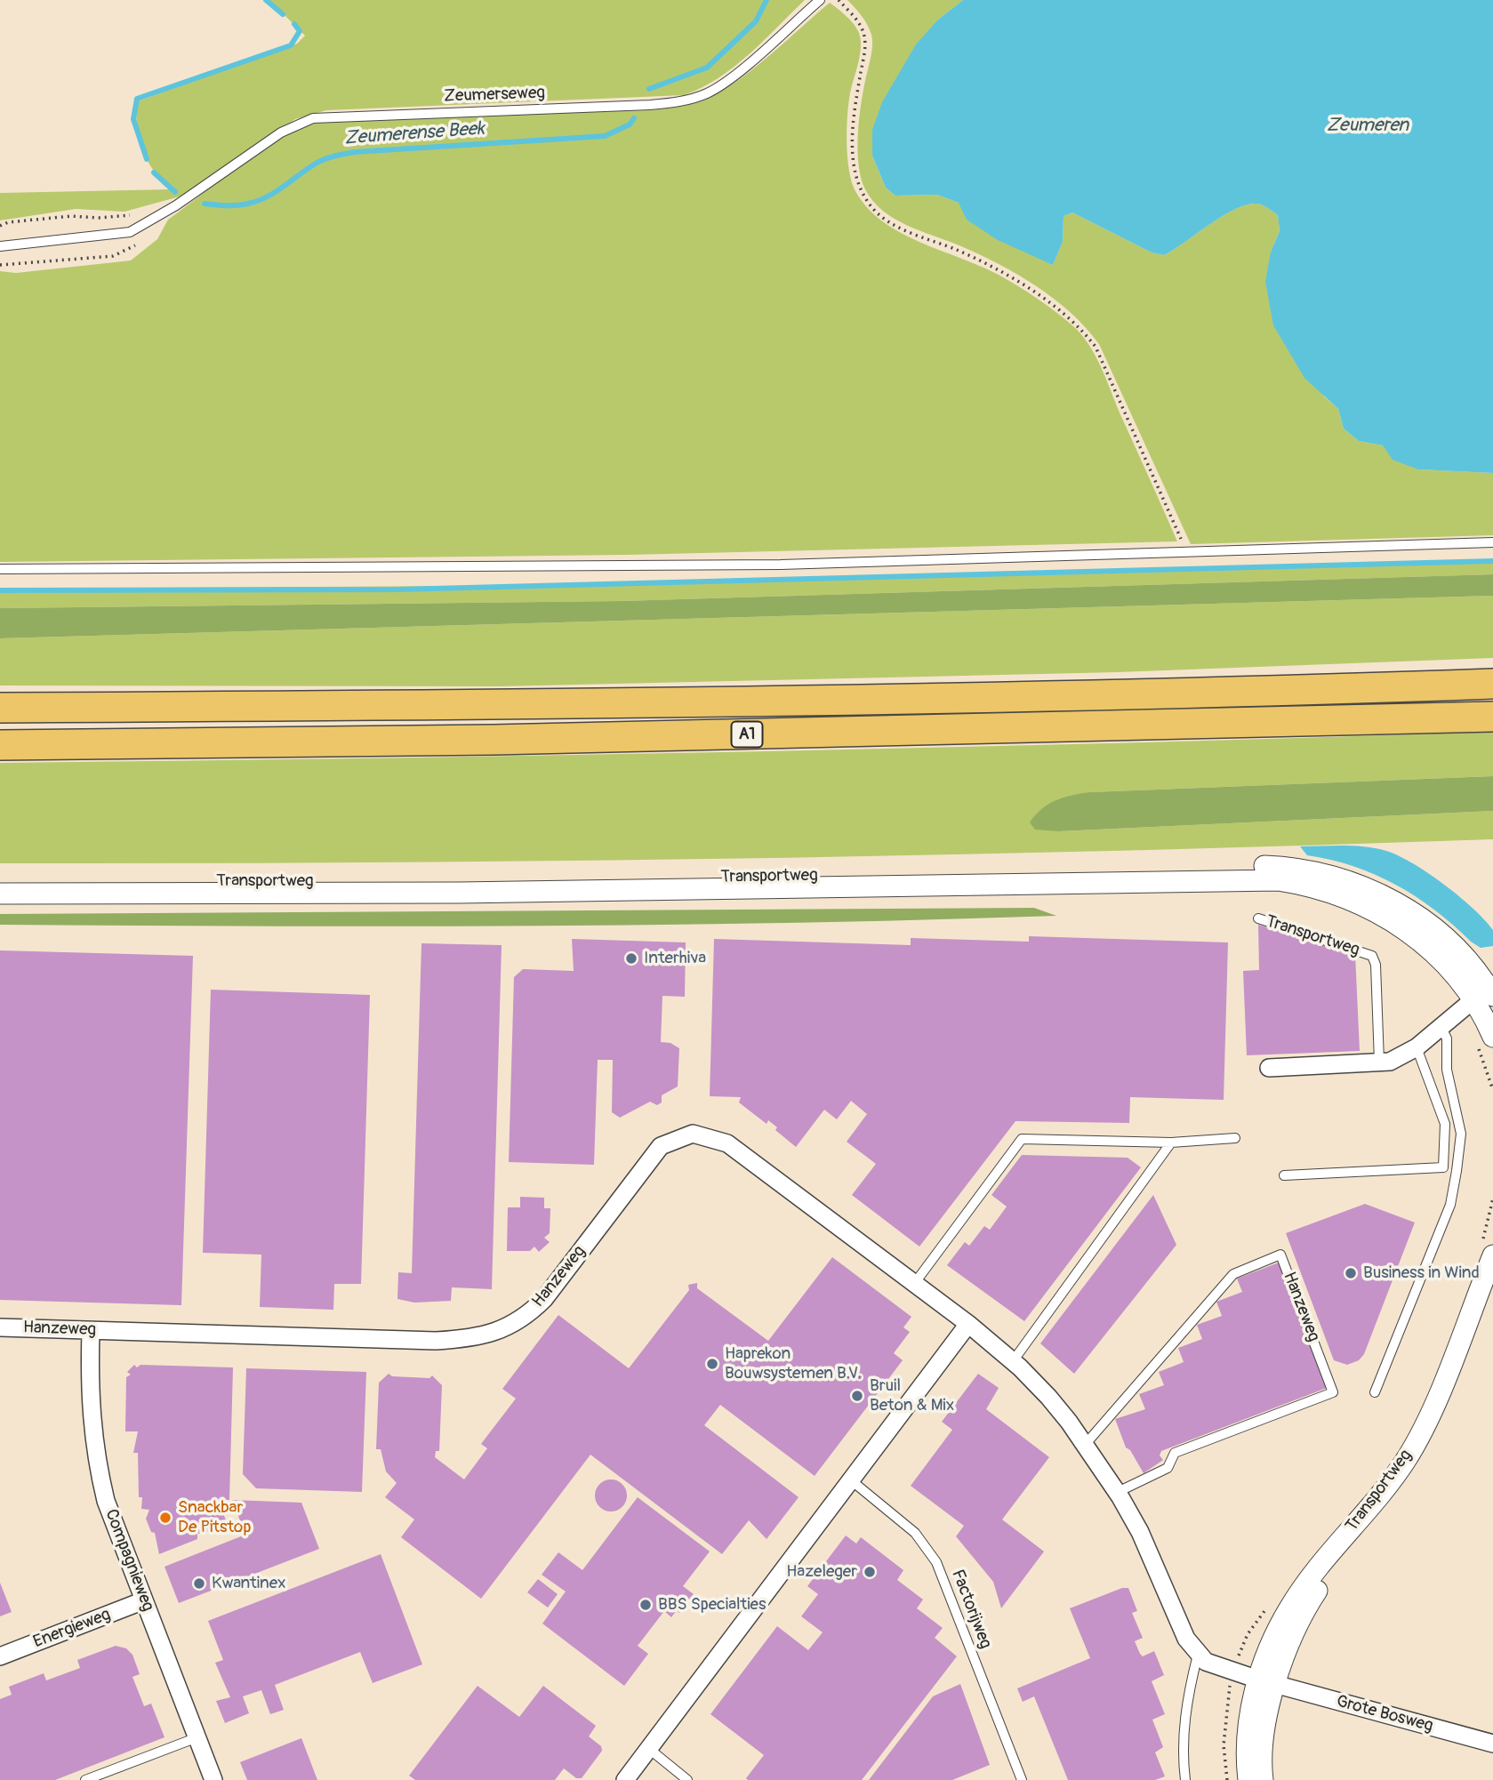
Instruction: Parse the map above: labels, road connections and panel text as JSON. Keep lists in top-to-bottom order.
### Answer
{
  "streets": {
    "highway": ["A1"],
    "street": [
      "Transportweg",
      "Hanzeweg",
      "Compagnieweg",
      "Energieweg",
      "Grote Bosweg"
    ],
    "lane": ["Zeumerseweg", "Factorijweg"]
  },
  "crossings": [
    ["Transportweg", "Grote Bosweg"],
    ["Hanzeweg", "Compagnieweg"],
    ["Compagnieweg", "Energieweg"]
  ],
  "water": ["Zeumeren", "Zeumerense Beek"],
  "places": [
    "Interhiva",
    "Business in Wind",
    "Haprekon Bouwsystemen B.V.",
    "Bruil Beton & Mix",
    "Snackbar De Pitstop",
    "Hazeleger",
    "Kwantinex",
    "BBS Specialties"
  ]
}
